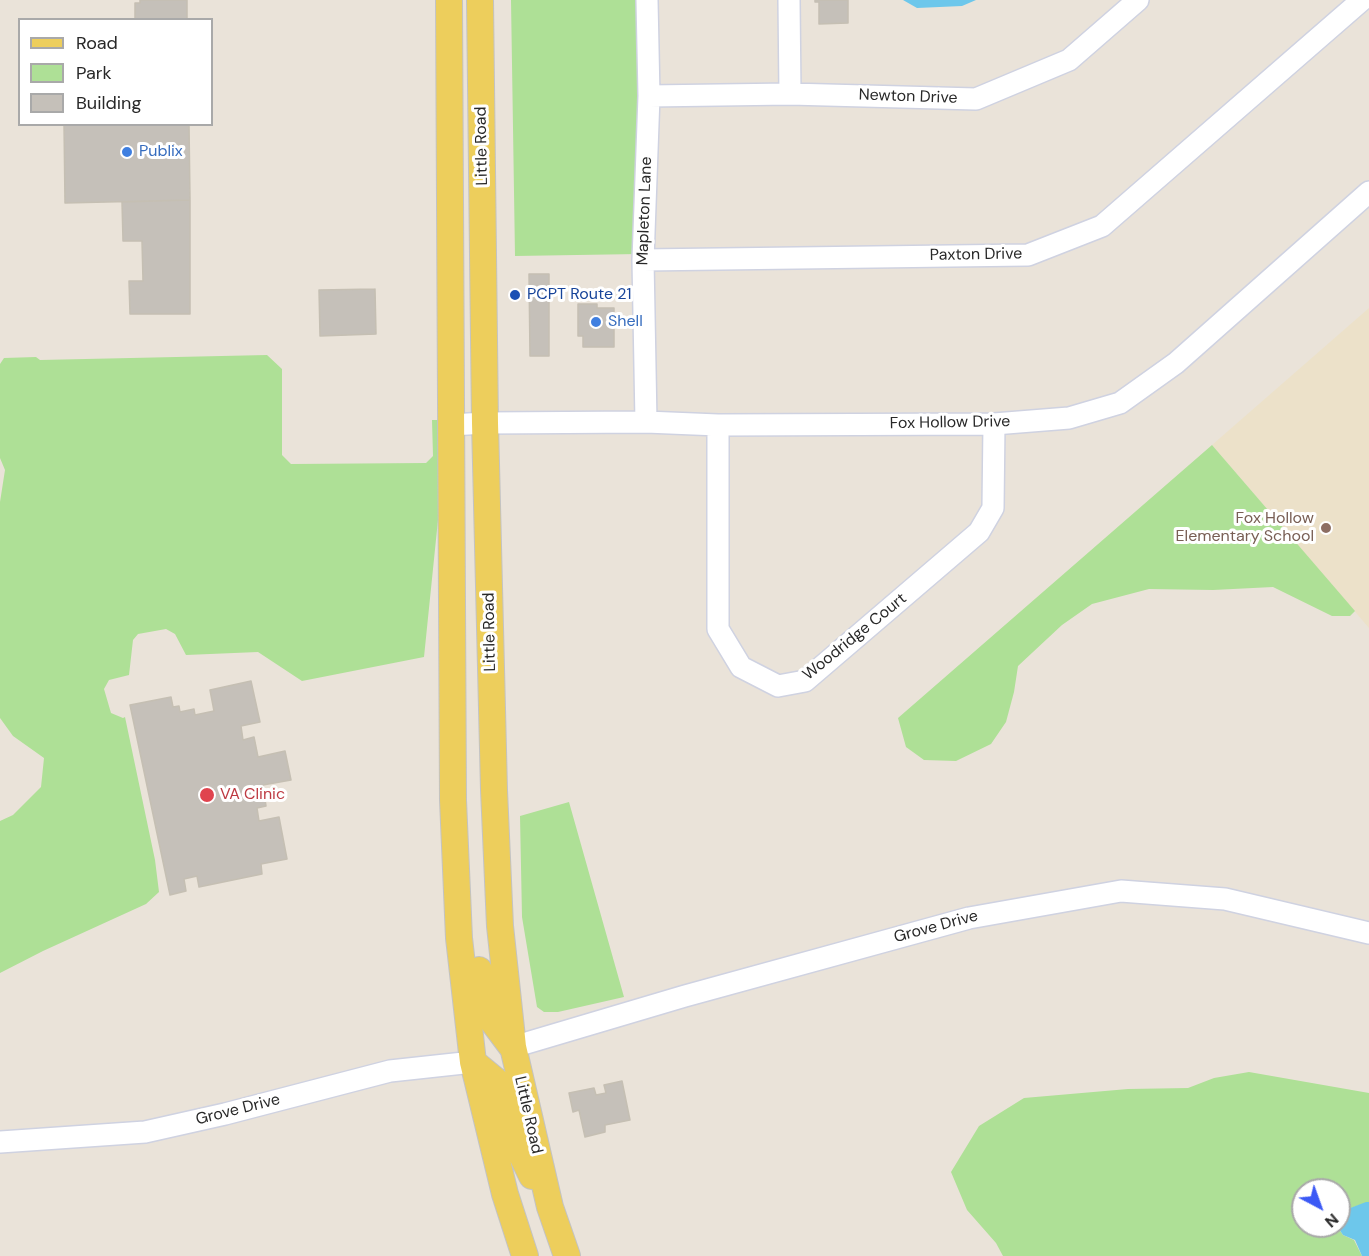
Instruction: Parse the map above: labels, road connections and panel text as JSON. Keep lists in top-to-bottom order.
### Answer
{
  "streets": {
    "main road": ["Little Road"],
    "street": [
      "Newton Drive",
      "Mapleton Lane",
      "Paxton Drive",
      "Fox Hollow Drive",
      "Woodridge Court",
      "Grove Drive"
    ]
  },
  "crossings": [
    ["Newton Drive", "Mapleton Lane"],
    ["Little Road", "Fox Hollow Drive"],
    ["Little Road", "Grove Drive"],
    ["Mapleton Lane", "Paxton Drive"],
    ["Mapleton Lane", "Fox Hollow Drive"],
    ["Fox Hollow Drive", "Woodridge Court"]
  ],
  "places": [
    "Publix",
    "PCPT Route 21",
    "Shell",
    "Fox Hollow Elementary School",
    "VA Clinic"
  ],
  "legend": ["Road", "Park", "Building"],
  "north": "bottom right"
}
